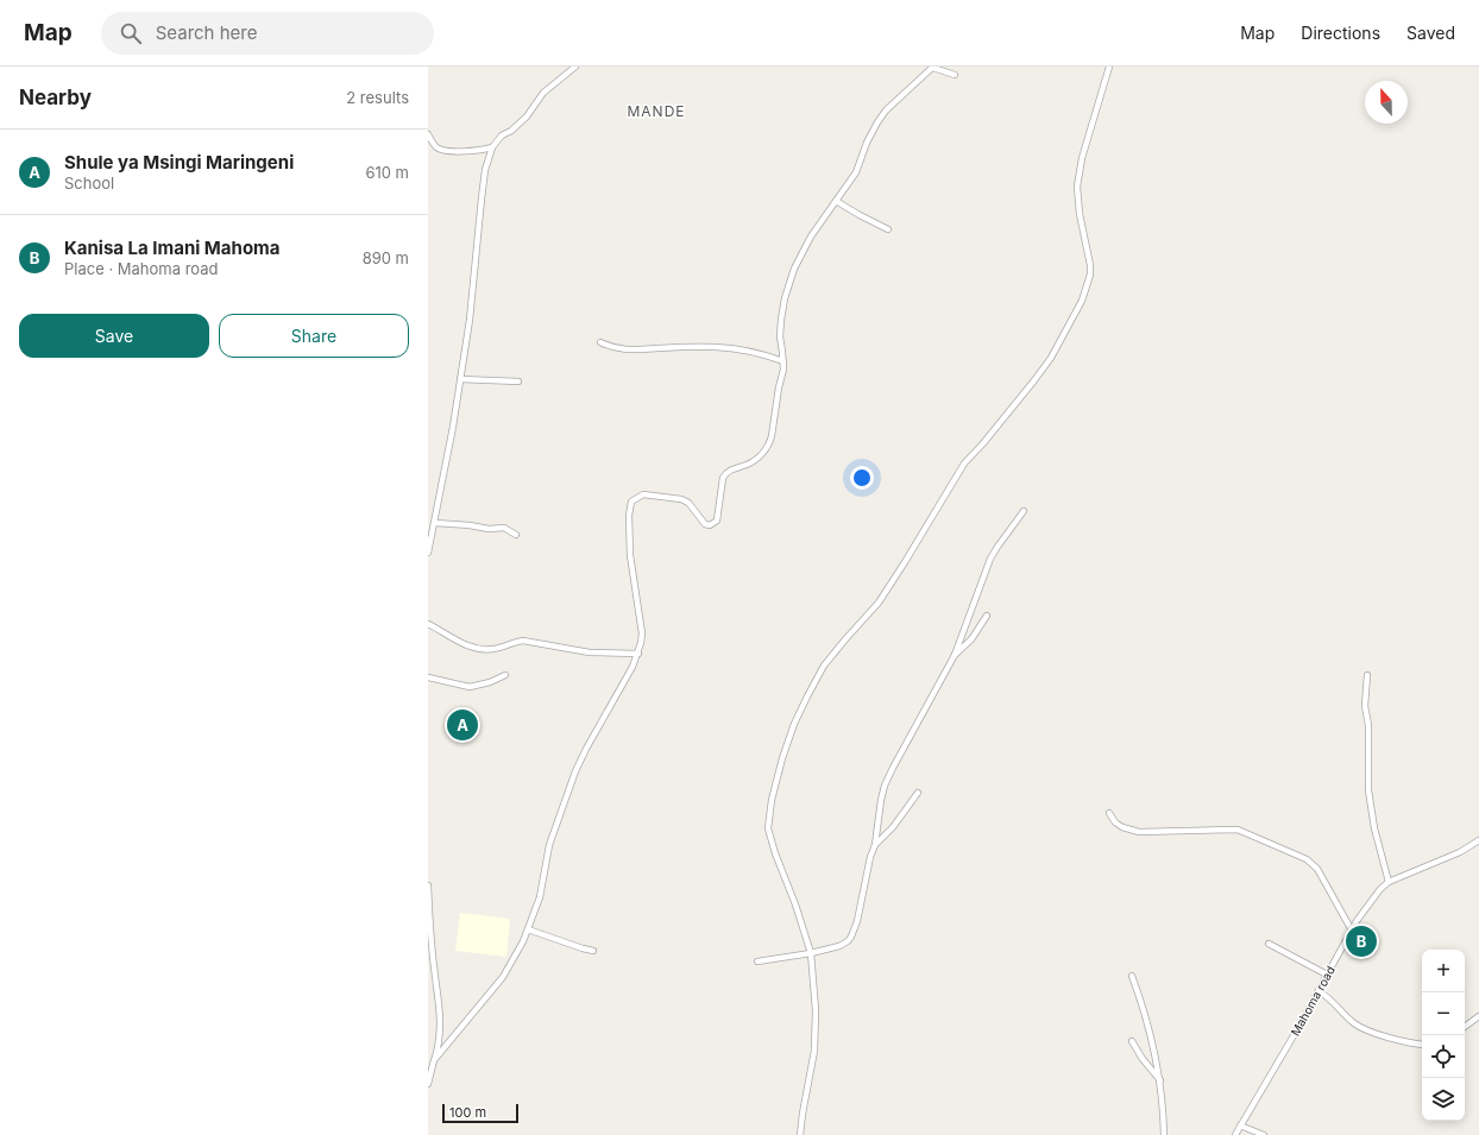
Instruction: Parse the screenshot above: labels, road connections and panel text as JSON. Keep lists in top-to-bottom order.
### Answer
{
  "streets": {
    "street": ["Mahoma road"]
  },
  "districts": ["MANDE"],
  "scale_bar": "100 m",
  "north": "top",
  "page": {
    "header": "Map",
    "search": "Search here",
    "nav": ["Map", "Directions", "Saved"],
    "heading": ["Nearby", "2 results"],
    "list": [
      {
        "mark": "A",
        "name": "Shule ya Msingi Maringeni",
        "note": "School",
        "value": "610 m"
      },
      {
        "mark": "B",
        "name": "Kanisa La Imani Mahoma",
        "note": "Place · Mahoma road",
        "value": "890 m"
      }
    ],
    "buttons": ["Save", "Share"],
    "pins": ["A", "B"],
    "map_buttons": ["+", "−"],
    "scale": "100 m"
  }
}
